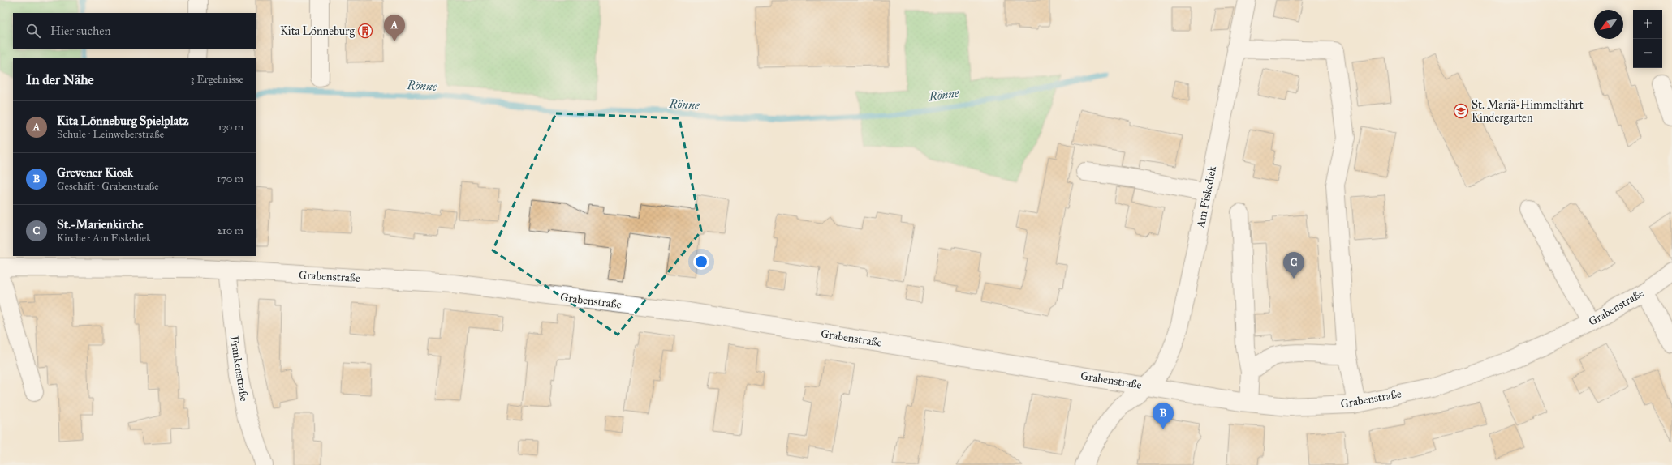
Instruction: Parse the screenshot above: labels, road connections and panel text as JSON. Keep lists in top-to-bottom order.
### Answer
{
  "streets": {
    "street": ["Am Fiskediek", "Grabenstraße", "Frankenstraße"]
  },
  "crossings": [
    ["Am Fiskediek", "Grabenstraße"],
    ["Grabenstraße", "Frankenstraße"]
  ],
  "water": ["Rönne"],
  "places": {
    "building": ["Kita Lönneburg"],
    "school or university": ["St. Mariä-Himmelfahrt Kindergarten"]
  },
  "north": "bottom left",
  "page": {
    "map_buttons": ["+", "−"],
    "search": "Hier suchen",
    "pins": ["A", "C", "B"],
    "heading": ["In der Nähe", "3 Ergebnisse"],
    "list": [
      {
        "mark": "A",
        "name": "Kita Lönneburg Spielplatz",
        "note": "Schule · Leinweberstraße",
        "value": "130 m"
      },
      {
        "mark": "B",
        "name": "Grevener Kiosk",
        "note": "Geschäft · Grabenstraße",
        "value": "170 m"
      },
      {
        "mark": "C",
        "name": "St.-Marienkirche",
        "note": "Kirche · Am Fiskediek",
        "value": "210 m"
      }
    ]
  }
}
